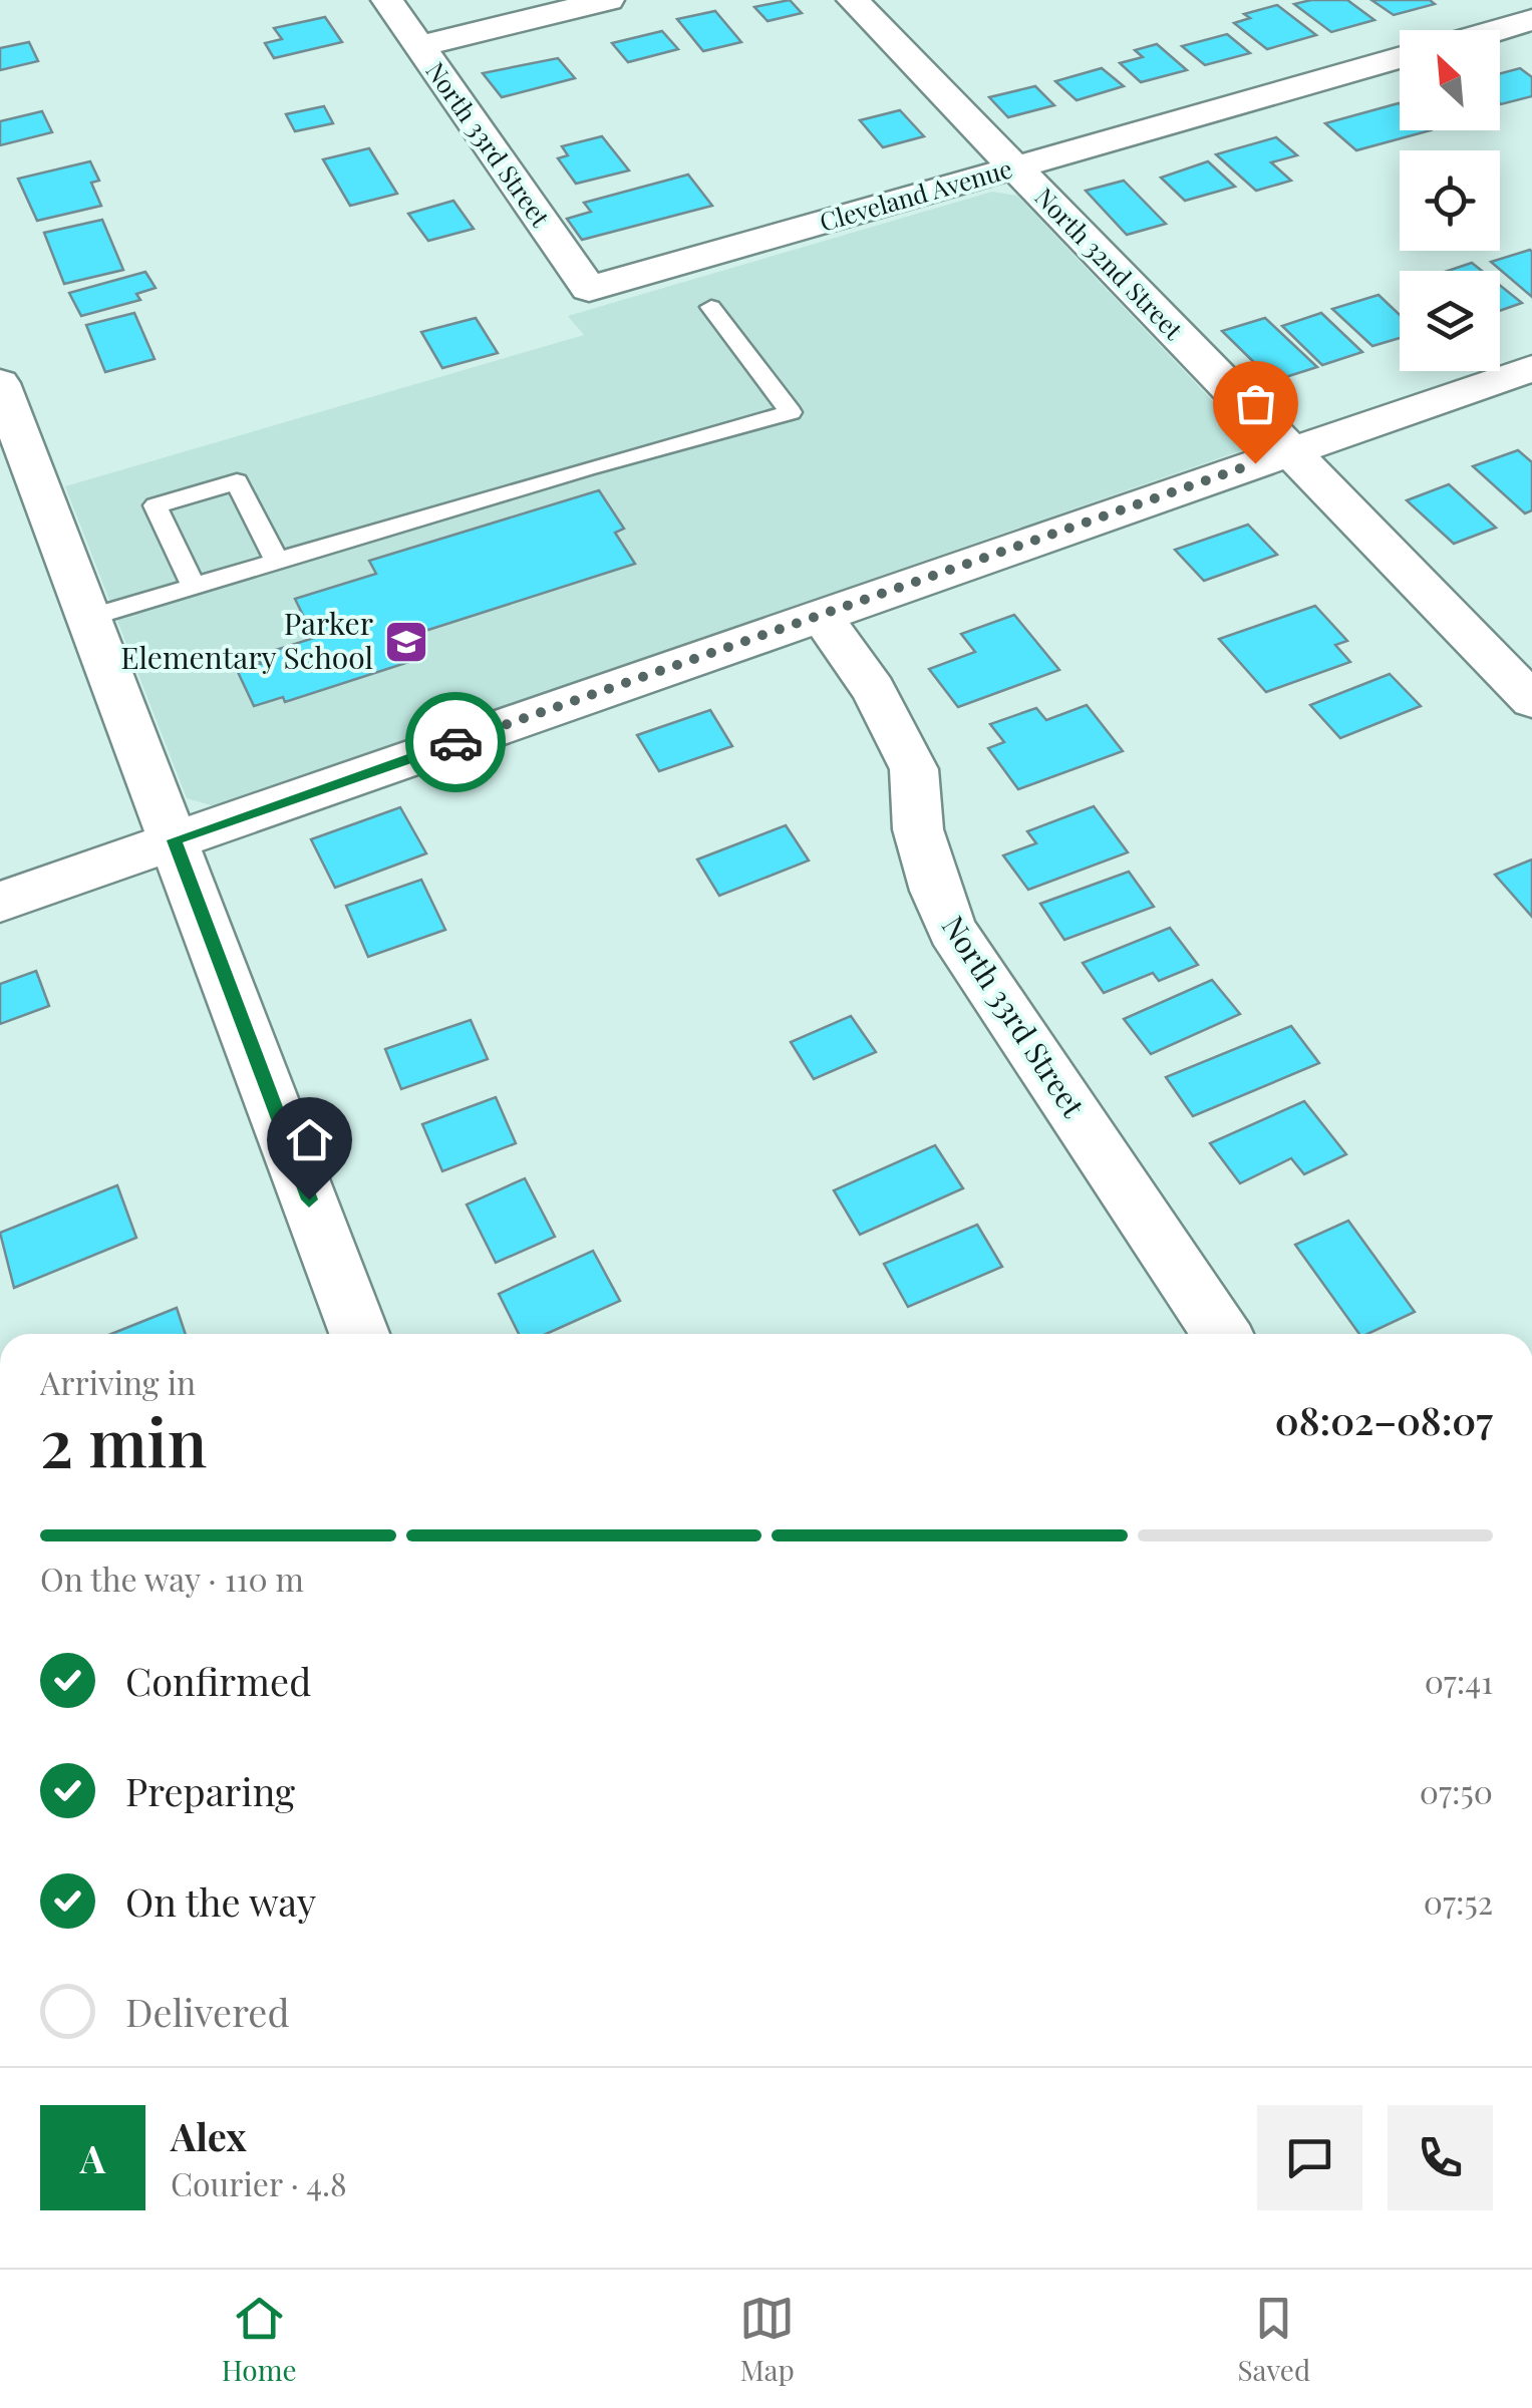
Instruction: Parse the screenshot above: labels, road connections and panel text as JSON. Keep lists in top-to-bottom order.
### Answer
{
  "streets": {
    "street": ["North 33rd Street", "Cleveland Avenue", "North 32nd Street"]
  },
  "crossings": [
    ["North 33rd Street", "Cleveland Avenue"],
    ["Cleveland Avenue", "North 32nd Street"]
  ],
  "places": {
    "school or university": ["Parker Elementary School"]
  },
  "north": "top left",
  "page": {
    "heading": ["2 min", "Arriving in", "08:02–08:07"],
    "panel": ["Alex", "Courier · 4.8"],
    "bar": "On the way · 110 m",
    "list": [
      ["Confirmed", "07:41"],
      ["Preparing", "07:50"],
      ["On the way", "07:52"],
      "Delivered"
    ],
    "round": "A",
    "tabs": ["Home", "Map", "Saved"]
  }
}
